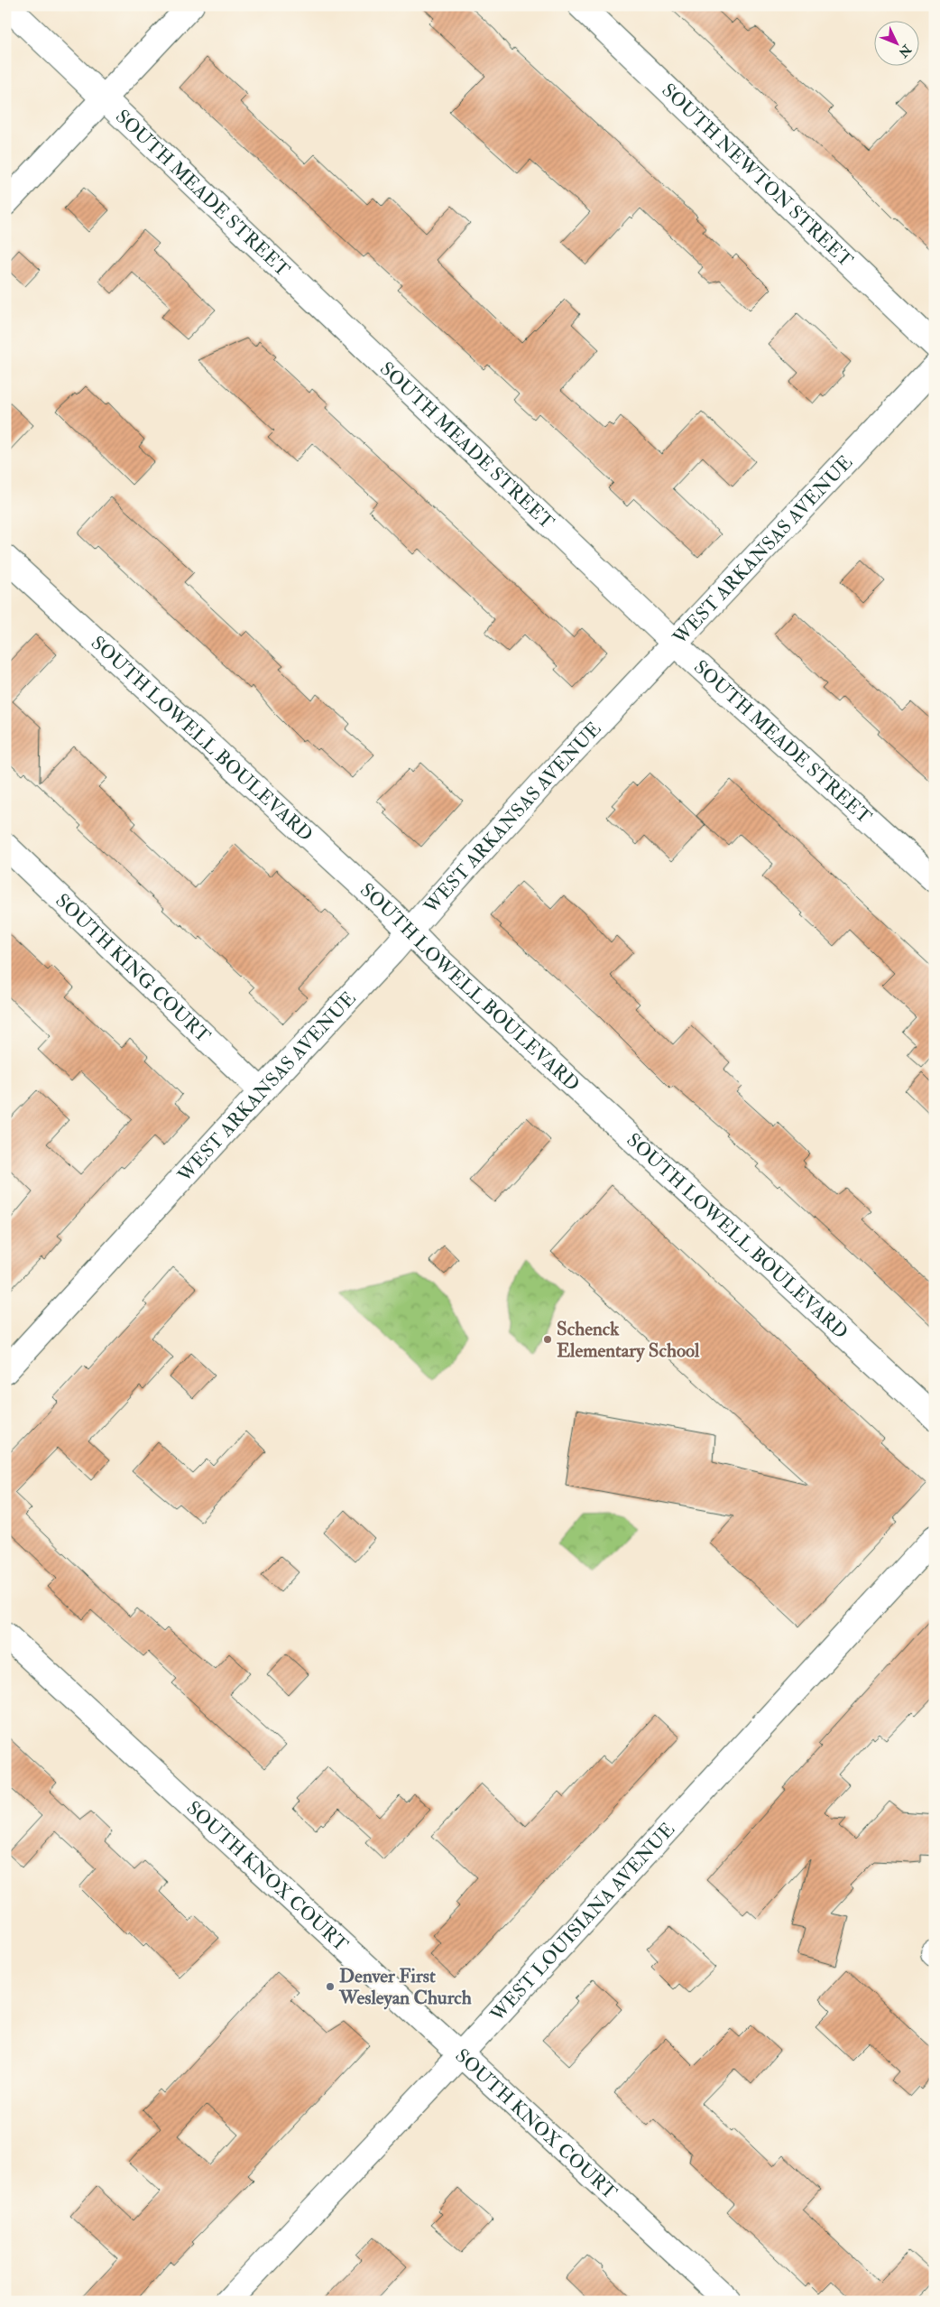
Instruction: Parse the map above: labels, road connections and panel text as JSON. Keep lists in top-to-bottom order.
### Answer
{
  "streets": {
    "street": [
      "SOUTH NEWTON STREET",
      "SOUTH MEADE STREET",
      "WEST ARKANSAS AVENUE",
      "SOUTH LOWELL BOULEVARD",
      "SOUTH KING COURT",
      "SOUTH KNOX COURT",
      "WEST LOUISIANA AVENUE"
    ]
  },
  "crossings": [
    ["SOUTH MEADE STREET", "WEST ARKANSAS AVENUE"],
    ["WEST ARKANSAS AVENUE", "SOUTH LOWELL BOULEVARD"],
    ["WEST ARKANSAS AVENUE", "SOUTH KING COURT"],
    ["SOUTH KNOX COURT", "WEST LOUISIANA AVENUE"]
  ],
  "places": ["Schenck Elementary School", "Denver First Wesleyan Church"],
  "north": "bottom right"
}
